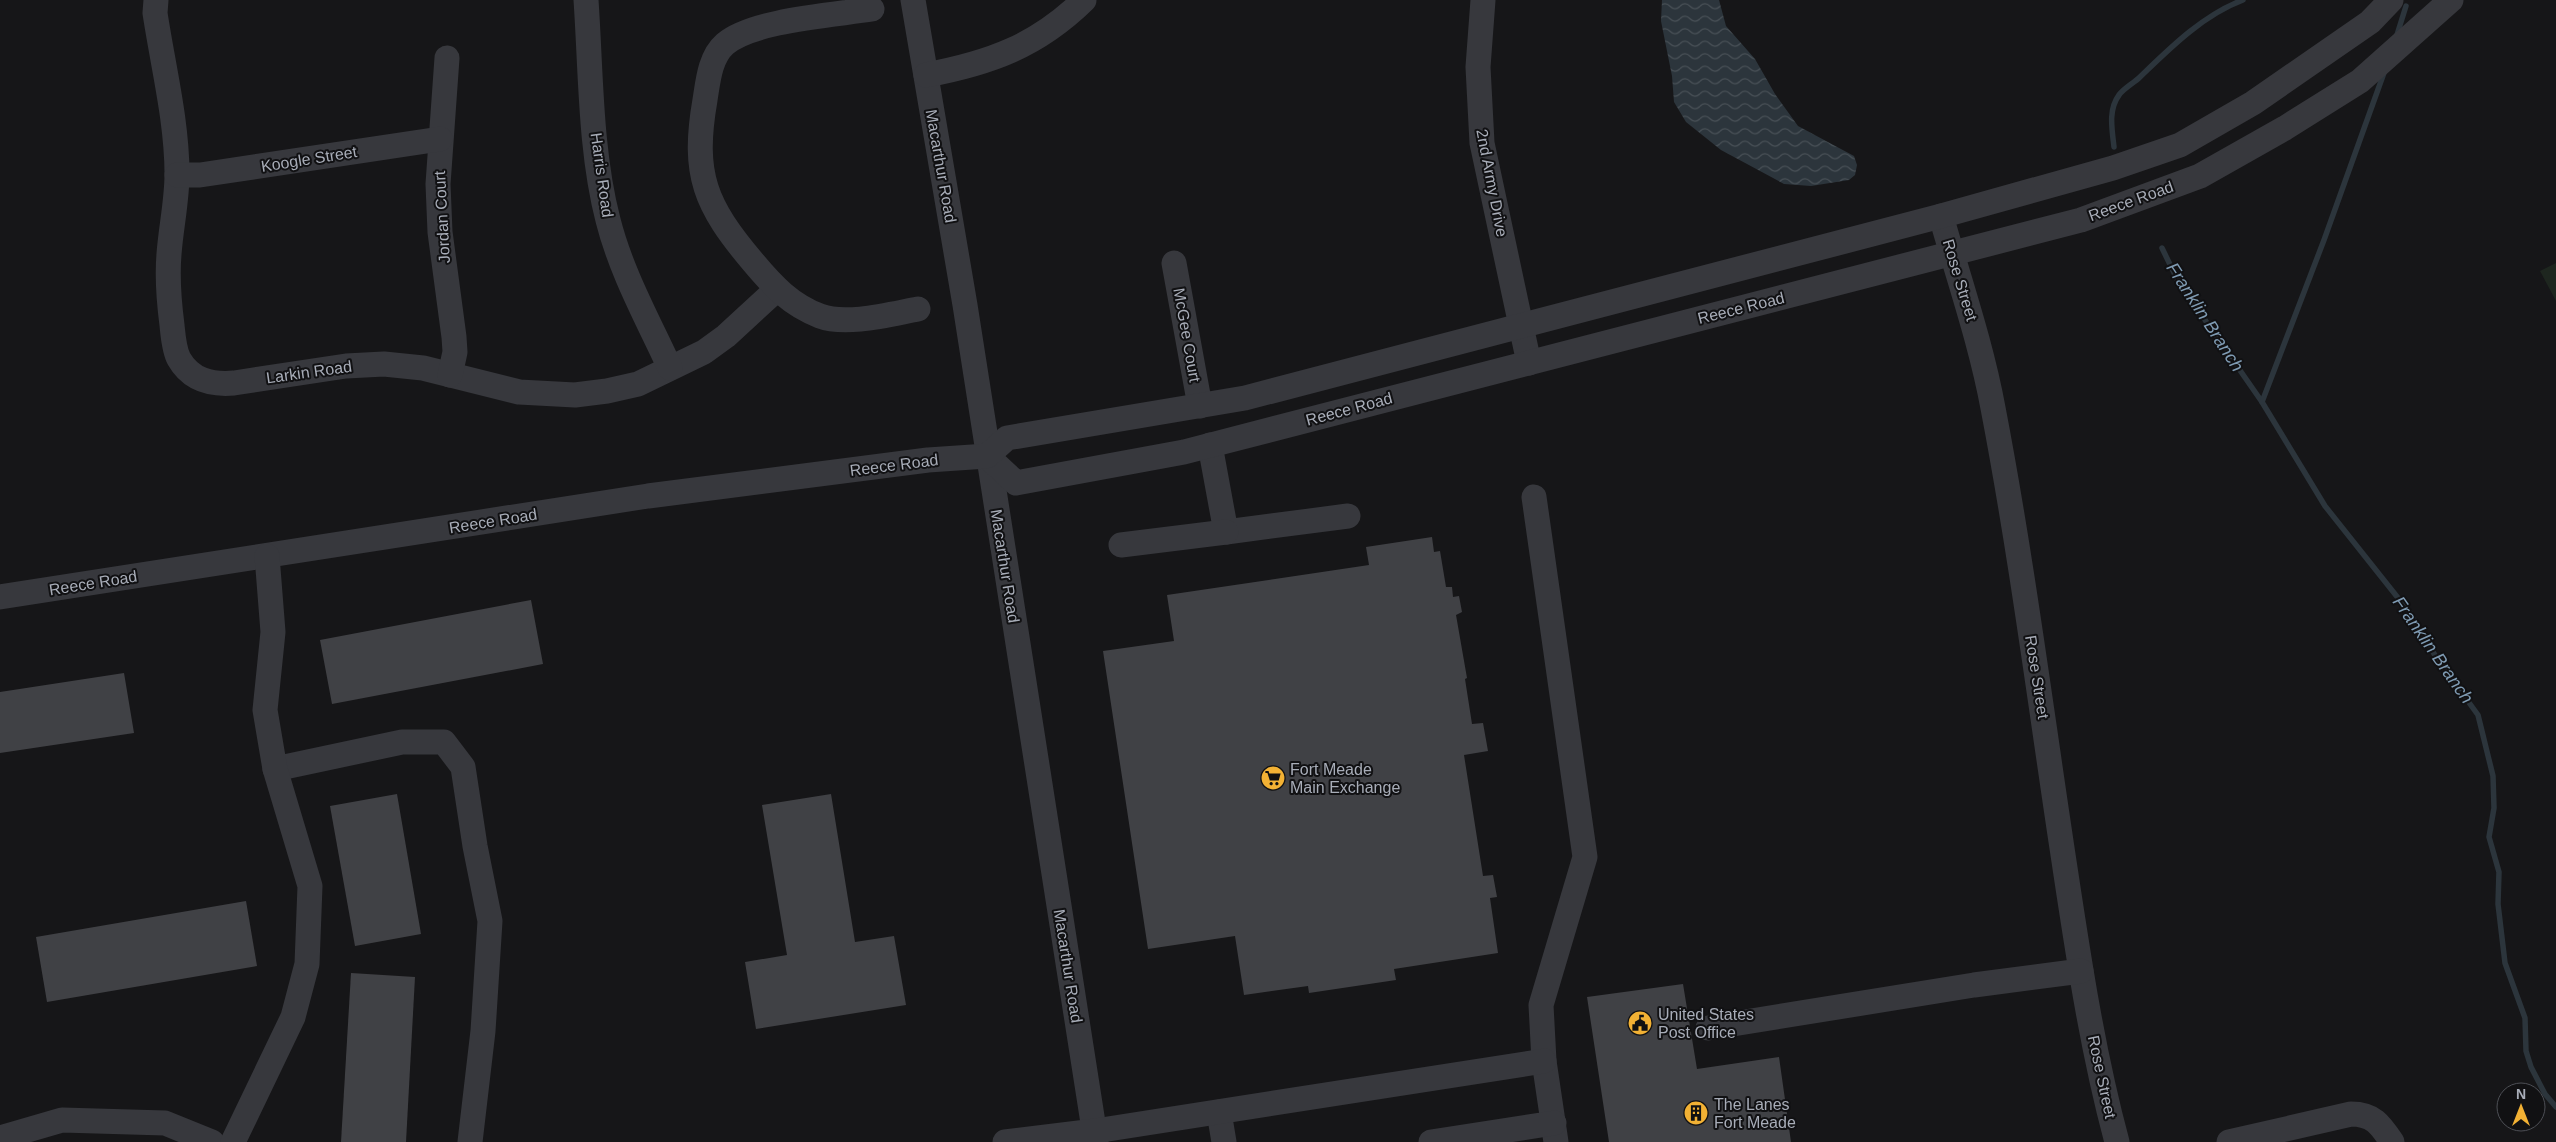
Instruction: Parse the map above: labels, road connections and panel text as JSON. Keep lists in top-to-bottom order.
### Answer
{
  "streets": {
    "street": [
      "Koogle Street",
      "Macarthur Road",
      "Harris Road",
      "2nd Army Drive",
      "Reece Road",
      "Jordan Court",
      "Rose Street",
      "McGee Court",
      "Larkin Road"
    ]
  },
  "crossings": [
    ["Koogle Street", "Jordan Court"],
    ["Koogle Street", "Larkin Road"],
    ["Macarthur Road", "Reece Road"],
    ["Harris Road", "Larkin Road"],
    ["2nd Army Drive", "Reece Road"],
    ["Reece Road", "Rose Street"],
    ["Jordan Court", "Larkin Road"]
  ],
  "water": ["Franklin Branch"],
  "places": {
    "supermarket": ["Fort Meade Main Exchange"],
    "public building": ["United States Post Office"],
    "building": ["The Lanes Fort Meade"]
  },
  "north": "top"
}
